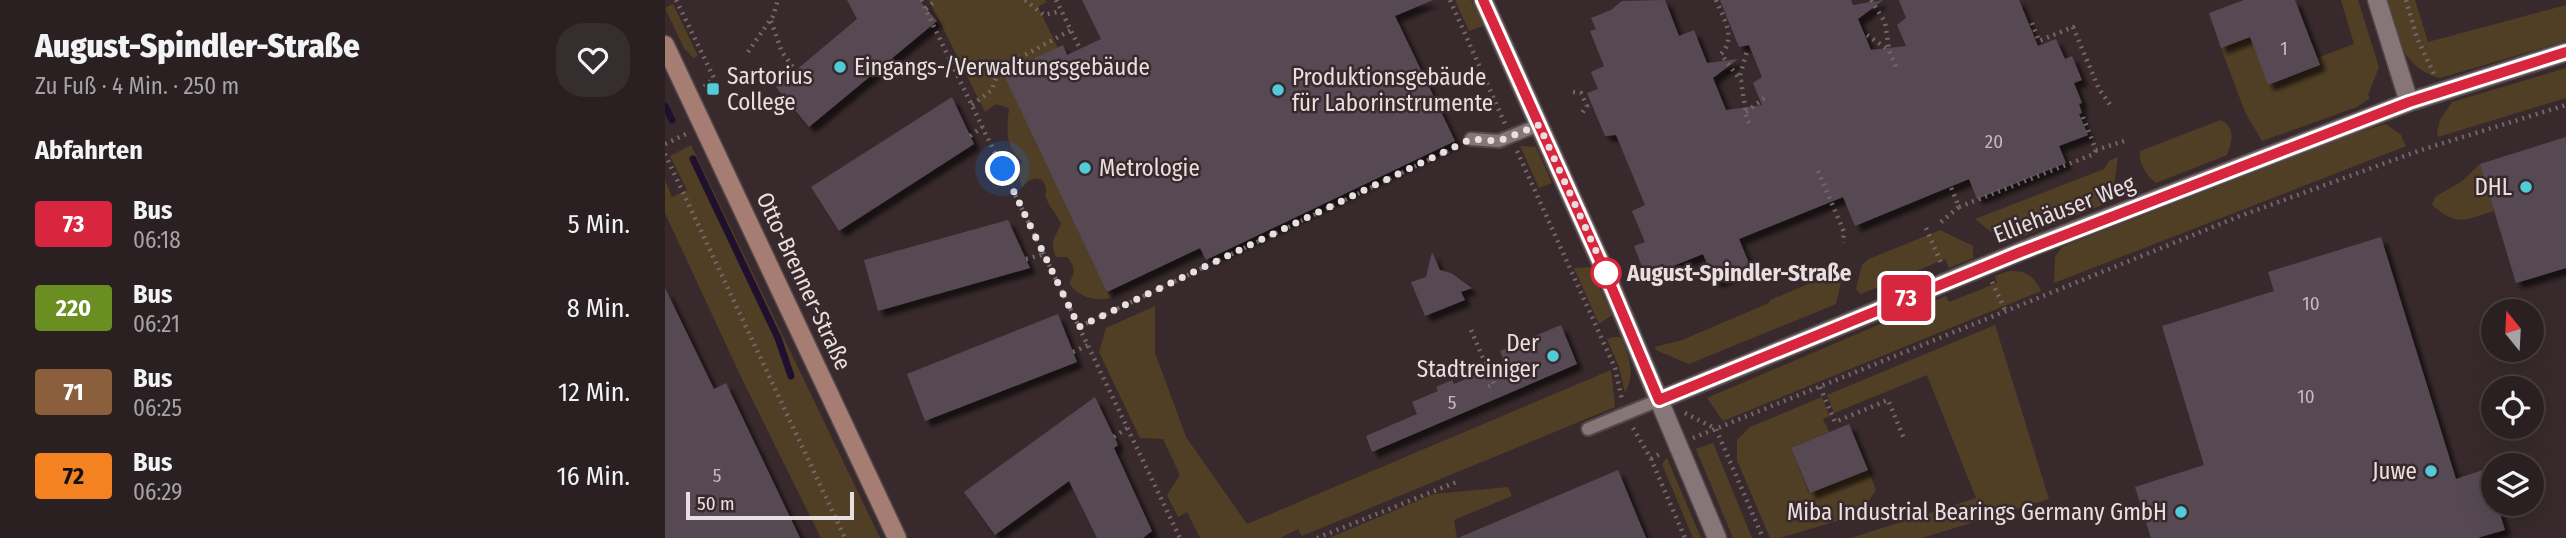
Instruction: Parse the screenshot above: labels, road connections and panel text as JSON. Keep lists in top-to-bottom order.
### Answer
{
  "streets": {
    "main road": ["Otto-Brenner-Straße"],
    "street": ["Elliehäuser Weg"]
  },
  "places": {
    "other": [
      "Eingangs-/Verwaltungsgebäude",
      "Produktionsgebäude für Laborinstrumente",
      "Metrologie",
      "DHL",
      "August-Spindler-Straße",
      "Der Stadtreiniger",
      "Juwe",
      "Miba Industrial Bearings Germany GmbH"
    ],
    "transit": ["Sartorius College"]
  },
  "lines": ["bus line 73"],
  "house_numbers": [
    "1",
    "20",
    "10",
    "10",
    "5",
    "5"
  ],
  "scale_bar": "50 m",
  "north": "top",
  "page": {
    "heading": [
      ["August-Spindler-Straße", "Zu Fuß · 4 Min. · 250 m"],
      "Abfahrten"
    ],
    "on_map": "73",
    "list": [
      {
        "mark": "73",
        "name": "Bus",
        "note": "06:18",
        "value": "5 Min."
      },
      {
        "mark": "220",
        "name": "Bus",
        "note": "06:21",
        "value": "8 Min."
      },
      {
        "mark": "71",
        "name": "Bus",
        "note": "06:25",
        "value": "12 Min."
      },
      {
        "mark": "72",
        "name": "Bus",
        "note": "06:29",
        "value": "16 Min."
      }
    ],
    "scale": "50 m"
  }
}
